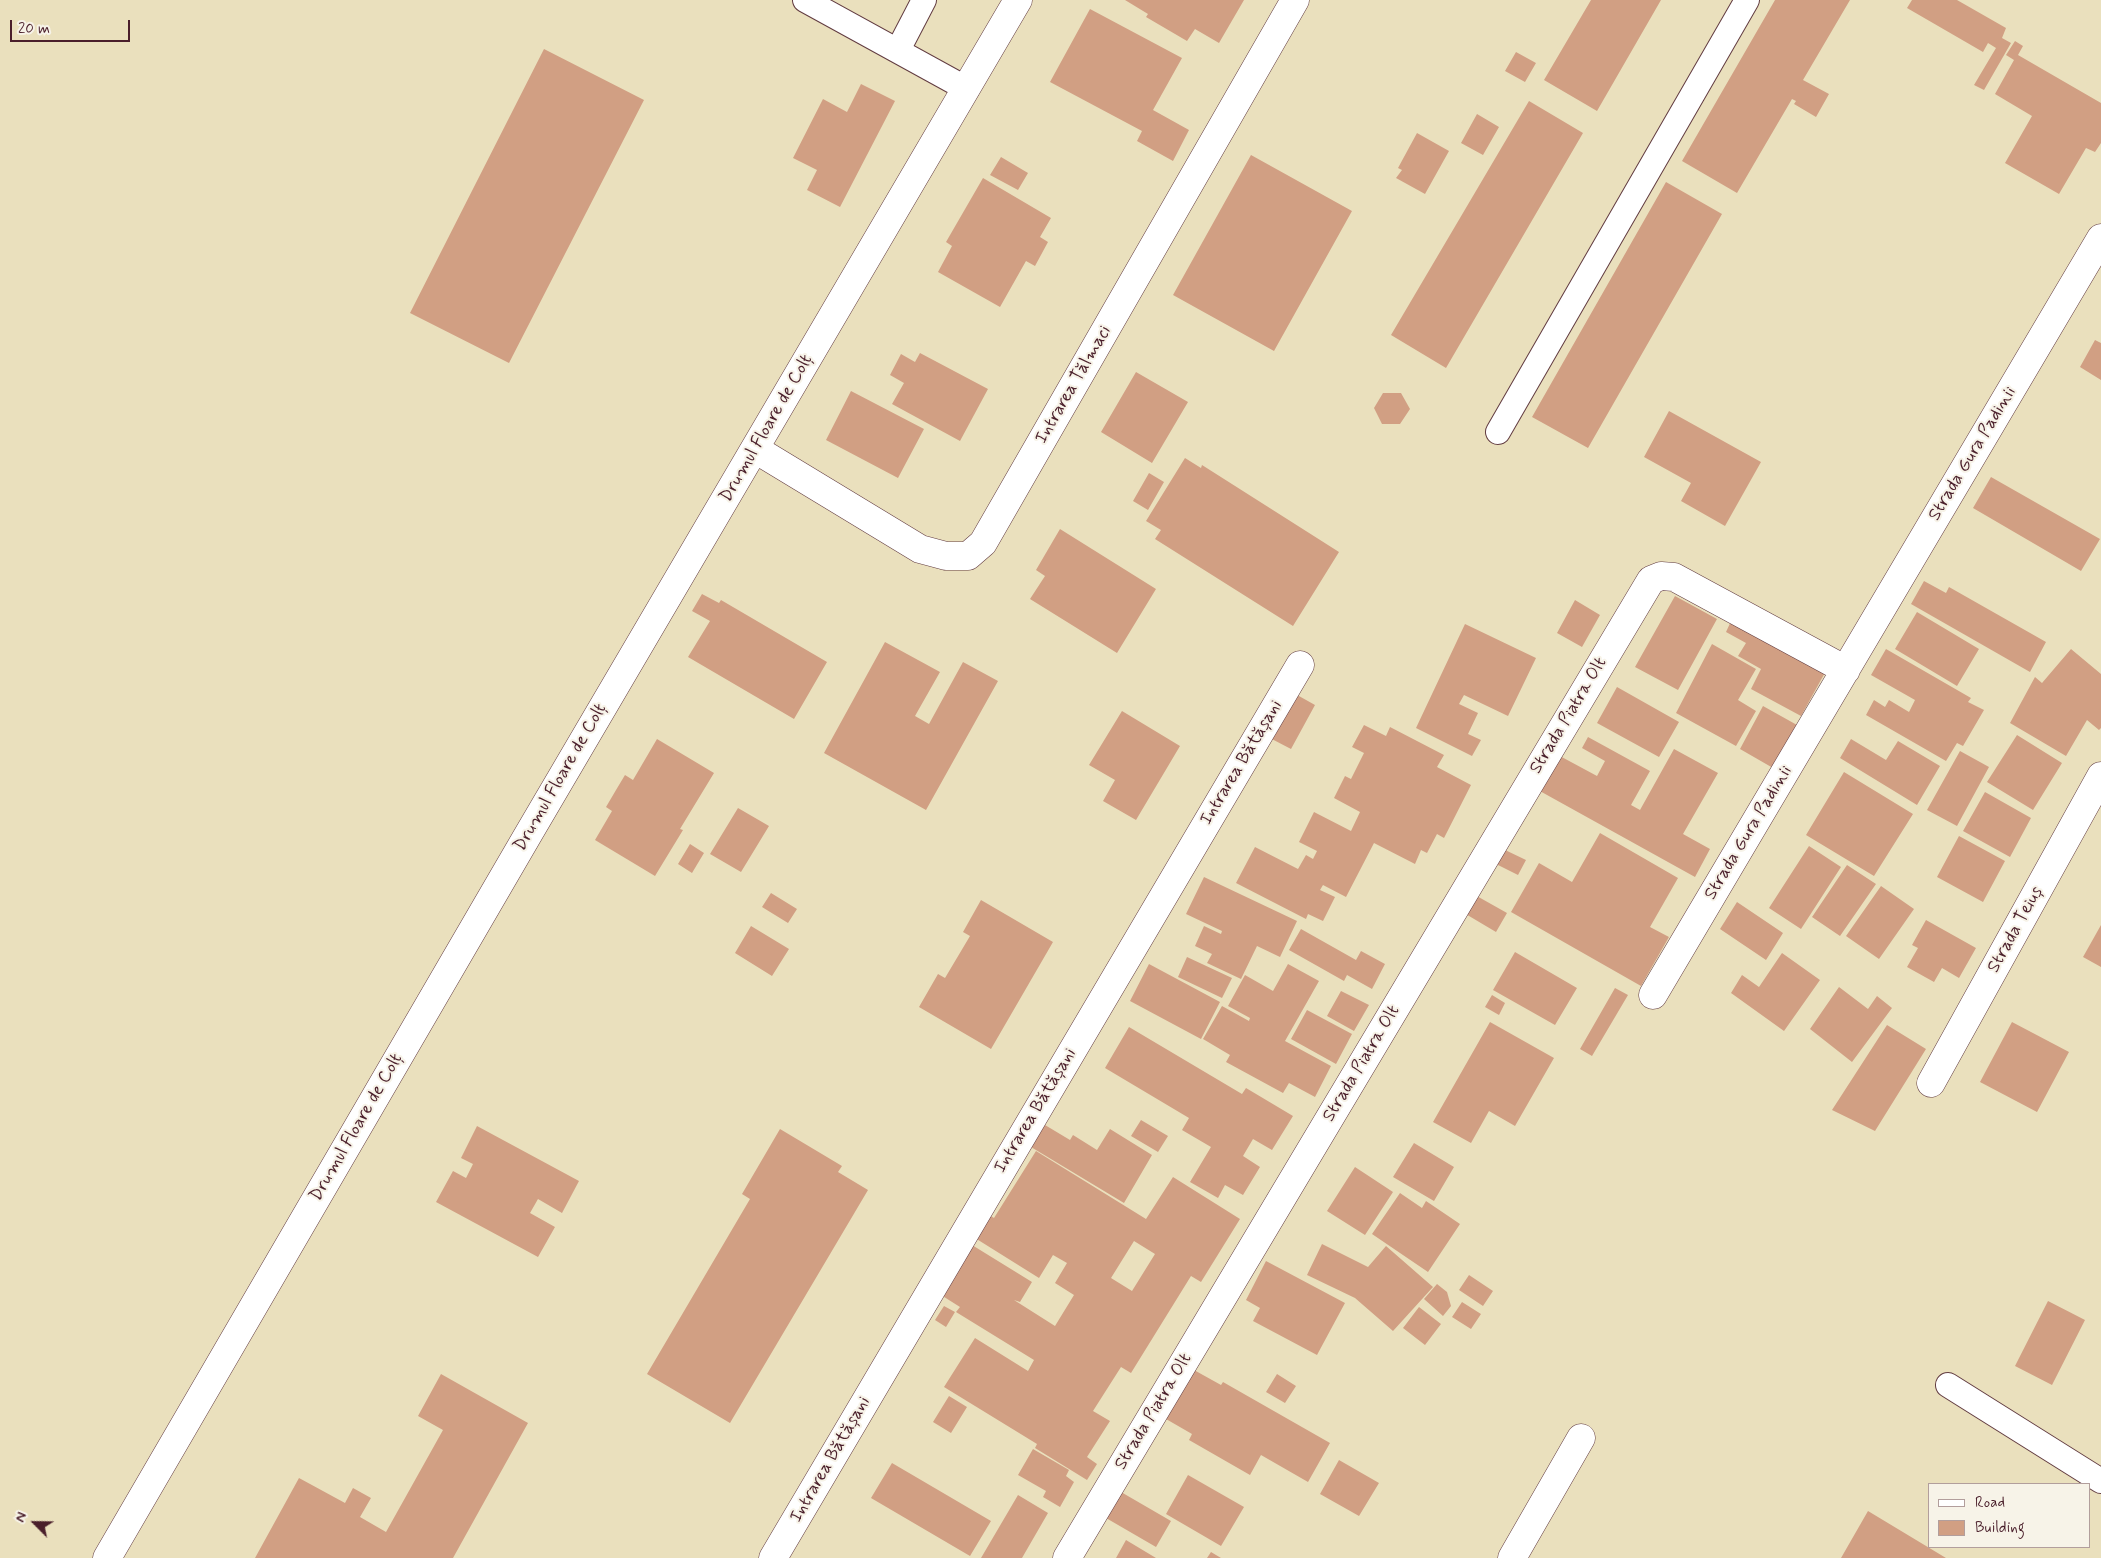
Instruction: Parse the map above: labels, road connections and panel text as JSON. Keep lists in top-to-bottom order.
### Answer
{
  "streets": {
    "street": [
      "Intrarea Tălmaci",
      "Drumul Floare de Colț",
      "Strada Gura Padinii",
      "Strada Piatra Olt",
      "Intrarea Bătășani",
      "Strada Teiuș"
    ]
  },
  "crossings": [
    ["Intrarea Tălmaci", "Drumul Floare de Colț"],
    ["Strada Gura Padinii", "Strada Piatra Olt"]
  ],
  "legend": ["Road", "Building"],
  "scale_bar": "20 m",
  "north": "top left"
}
